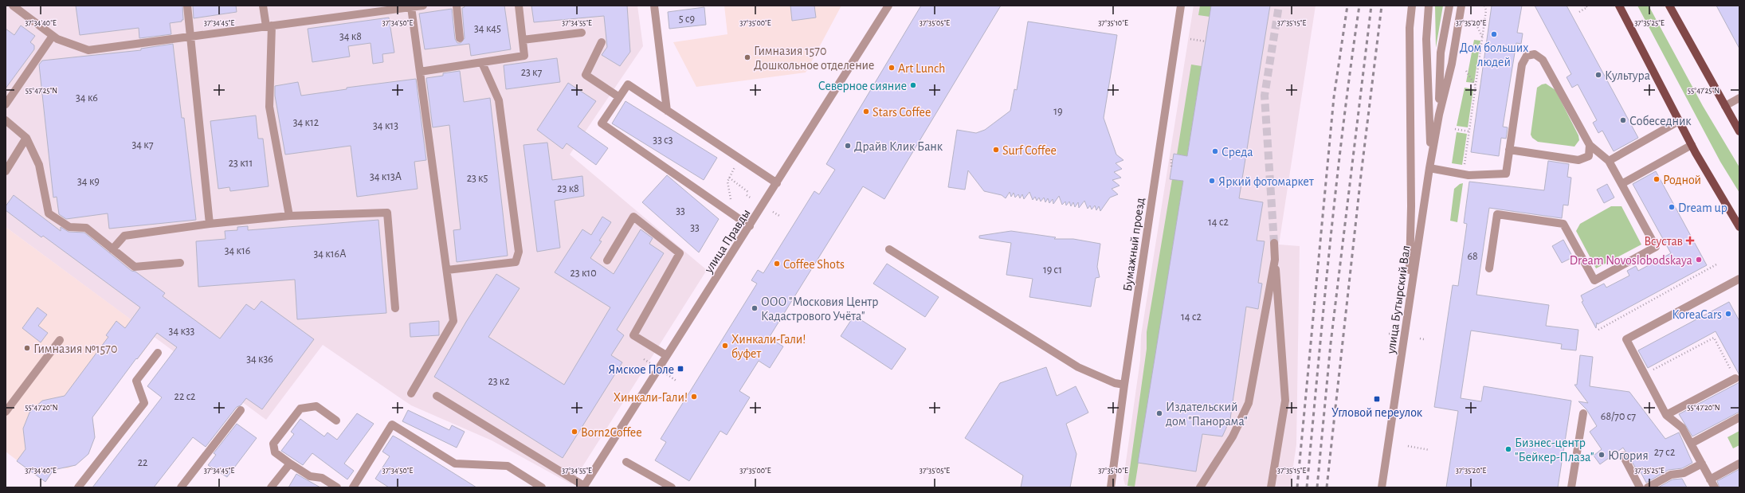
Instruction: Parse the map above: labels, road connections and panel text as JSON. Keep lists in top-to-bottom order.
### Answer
{
  "streets": {
    "street": ["улица Правды", "Бумажный проезд", "улица Бутырский Вал"]
  },
  "places": {
    "other": [
      "Дом больших людей",
      "Гимназия 1570 Дошкольное отделение",
      "Art Lunch",
      "Культура",
      "Северное сияние",
      "Stars Coffee",
      "Собеседник",
      "Драйв Клик Банк",
      "Surf Coffee",
      "Среда",
      "Родной",
      "Яркий фотомаркет",
      "Dream up",
      "Dream Novoslobodskaya",
      "Coffee Shots",
      "ООО \"Московия Центр Кадастрового Учёта\"",
      "KoreaCars",
      "Хинкали-Гали! буфет",
      "Гимназия №1570",
      "Хинкали-Гали!",
      "Издательский дом \"Панорама\"",
      "Born2Coffee",
      "Бизнес-центр \"Бейкер-Плаза\"",
      "Югория"
    ],
    "health": ["Всустав"],
    "transit": ["Ямское Поле", "Угловой переулок"]
  },
  "house_numbers": [
    "5 с9",
    "34 к45",
    "34 к8",
    "23 к7",
    "34 к6",
    "19",
    "34 к12",
    "34 к13",
    "33 с3",
    "34 к7",
    "23 к11",
    "34 к13А",
    "23 к5",
    "34 к9",
    "23 к8",
    "33",
    "14 с2",
    "33",
    "34 к16",
    "34 к16А",
    "68",
    "19 с1",
    "23 к10",
    "14 с2",
    "34 к33",
    "34 к36",
    "23 к2",
    "22 c2",
    "68/70 с7",
    "27 с2",
    "22"
  ],
  "coordinates": [
    "37°34'40\"E",
    "37°34'45\"E",
    "37°34'50\"E",
    "37°34'55\"E",
    "37°35'00\"E",
    "37°35'05\"E",
    "37°35'10\"E",
    "37°35'15\"E",
    "37°35'20\"E",
    "37°35'25\"E",
    "55°47'25\"N",
    "55°47'20\"N"
  ]
}
